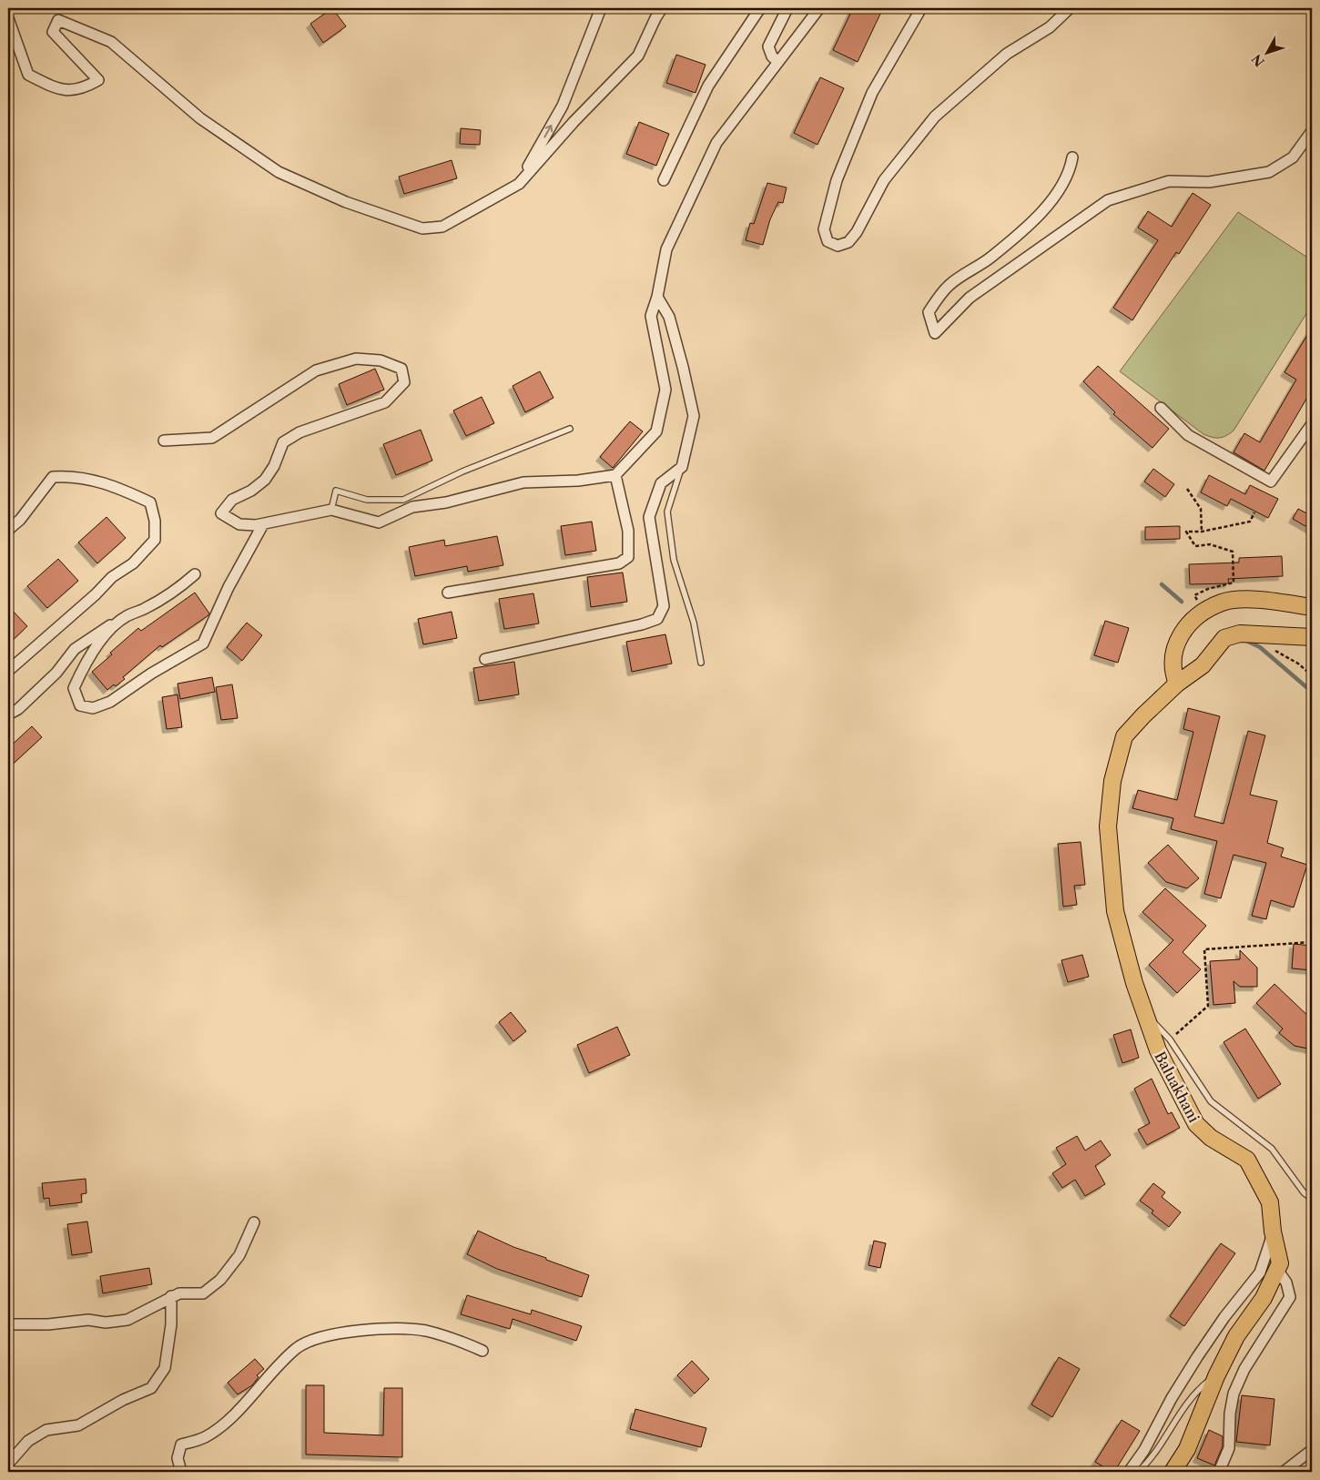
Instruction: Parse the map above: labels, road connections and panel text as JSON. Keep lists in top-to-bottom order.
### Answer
{
  "streets": {
    "main road": ["Baluakhani"]
  },
  "north": "bottom left"
}
